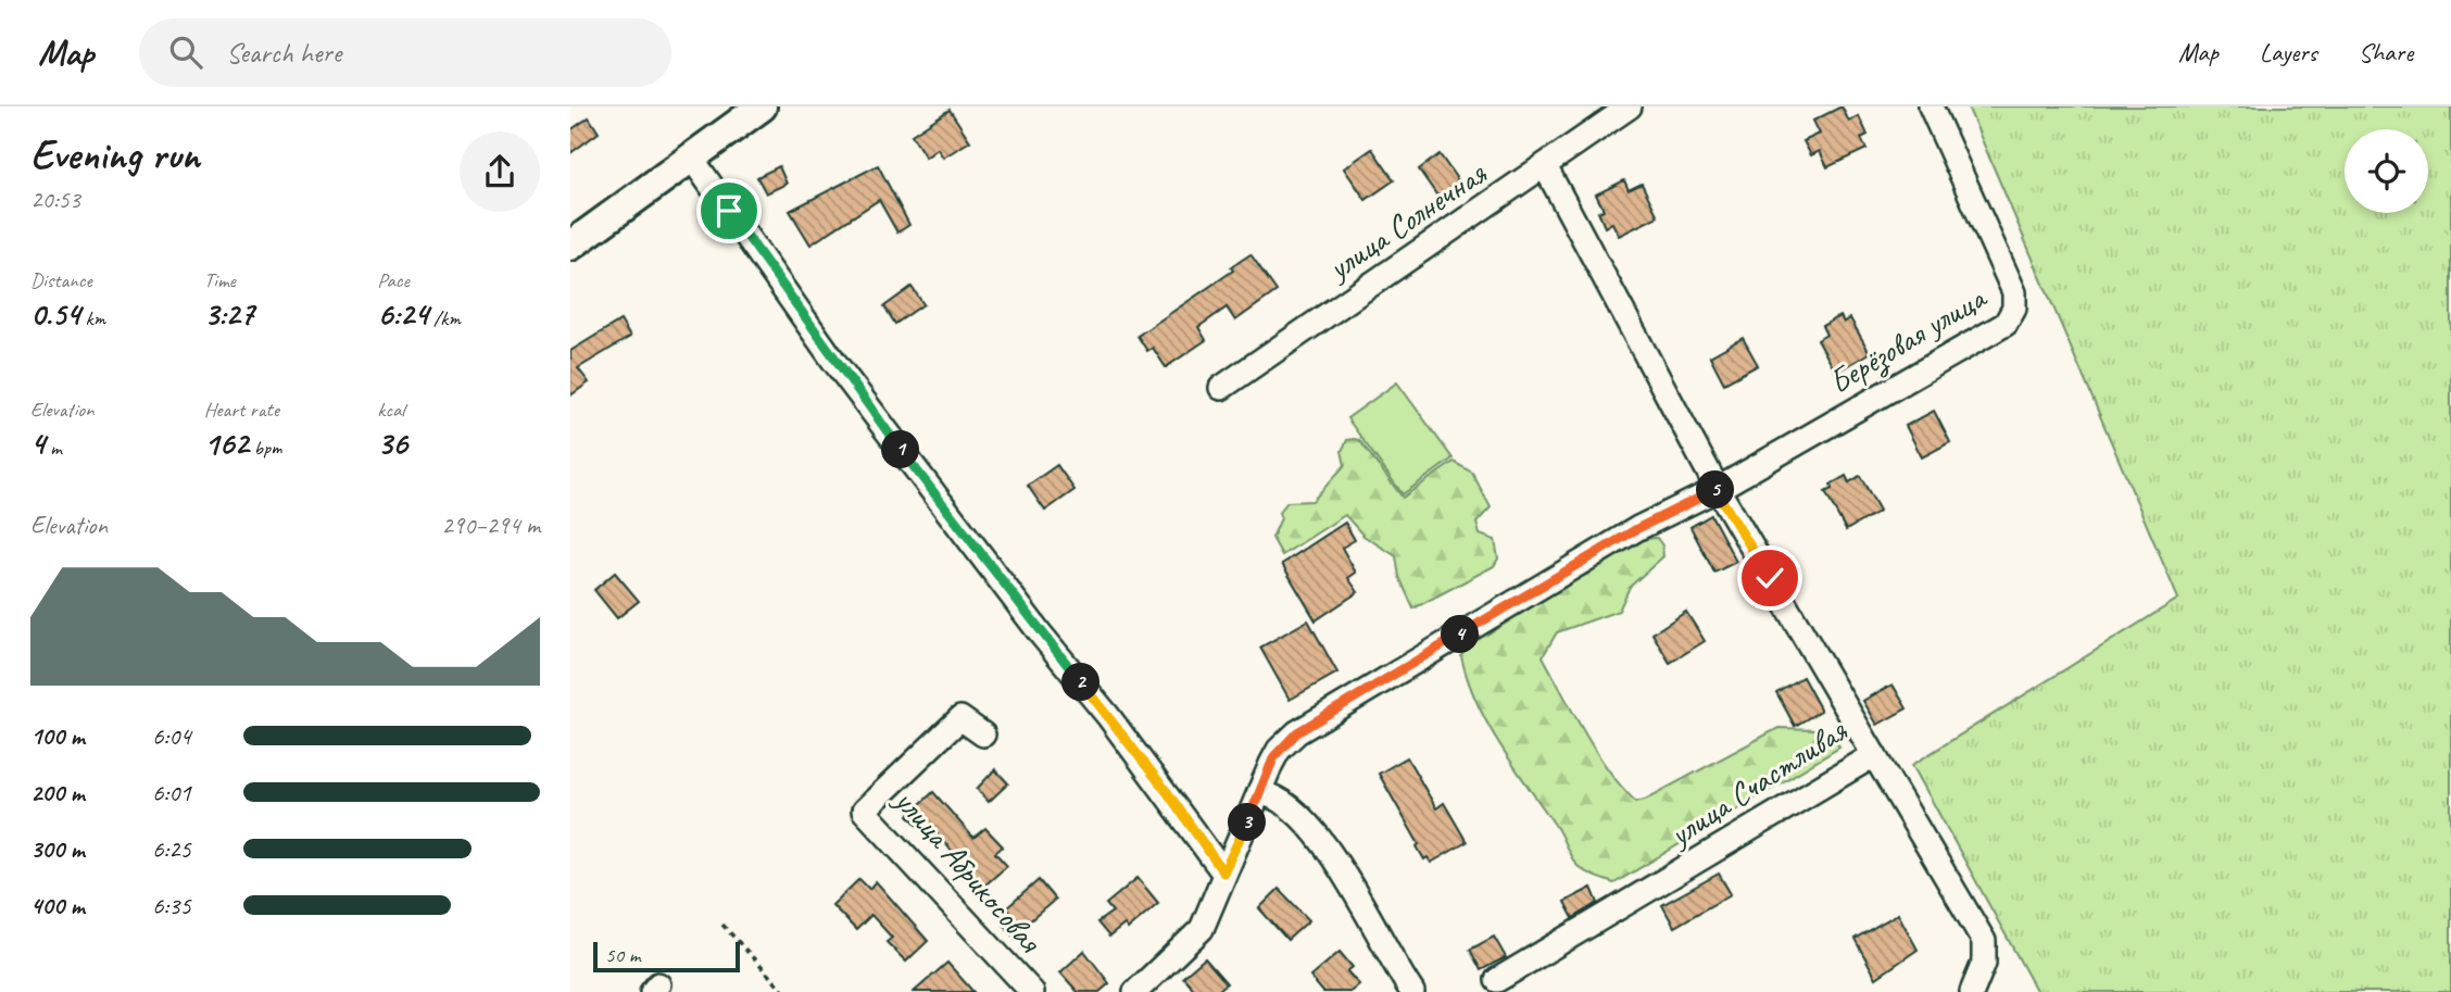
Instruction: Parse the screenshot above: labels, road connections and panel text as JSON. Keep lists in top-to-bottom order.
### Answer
{
  "streets": {
    "street": [
      "улица Солнечная",
      "Берёзовая улица",
      "улица Счастливая",
      "улица Абрикосовая"
    ]
  },
  "crossings": [
    ["улица Солнечная", "улица Счастливая"],
    ["Берёзовая улица", "улица Счастливая"]
  ],
  "scale_bar": "50 m",
  "page": {
    "header": "Map",
    "search": "Search here",
    "nav": ["Map", "Layers", "Share"],
    "heading": ["Evening run", "20:53"],
    "stats": [
      ["Distance", "0.54 km"],
      ["Time", "3:27"],
      ["Pace", "6:24 /km"],
      ["Elevation", "4 m"],
      ["Heart rate", "162 bpm"],
      ["kcal", "36"]
    ],
    "pins": [
      "1",
      "5",
      "4",
      "2",
      "3"
    ],
    "chart": ["Elevation", "290–294 m"],
    "list": [
      {
        "name": "100 m",
        "note": "6:04"
      },
      {
        "name": "200 m",
        "note": "6:01"
      },
      {
        "name": "300 m",
        "note": "6:25"
      },
      {
        "name": "400 m",
        "note": "6:35"
      }
    ],
    "scale": "50 m"
  }
}
